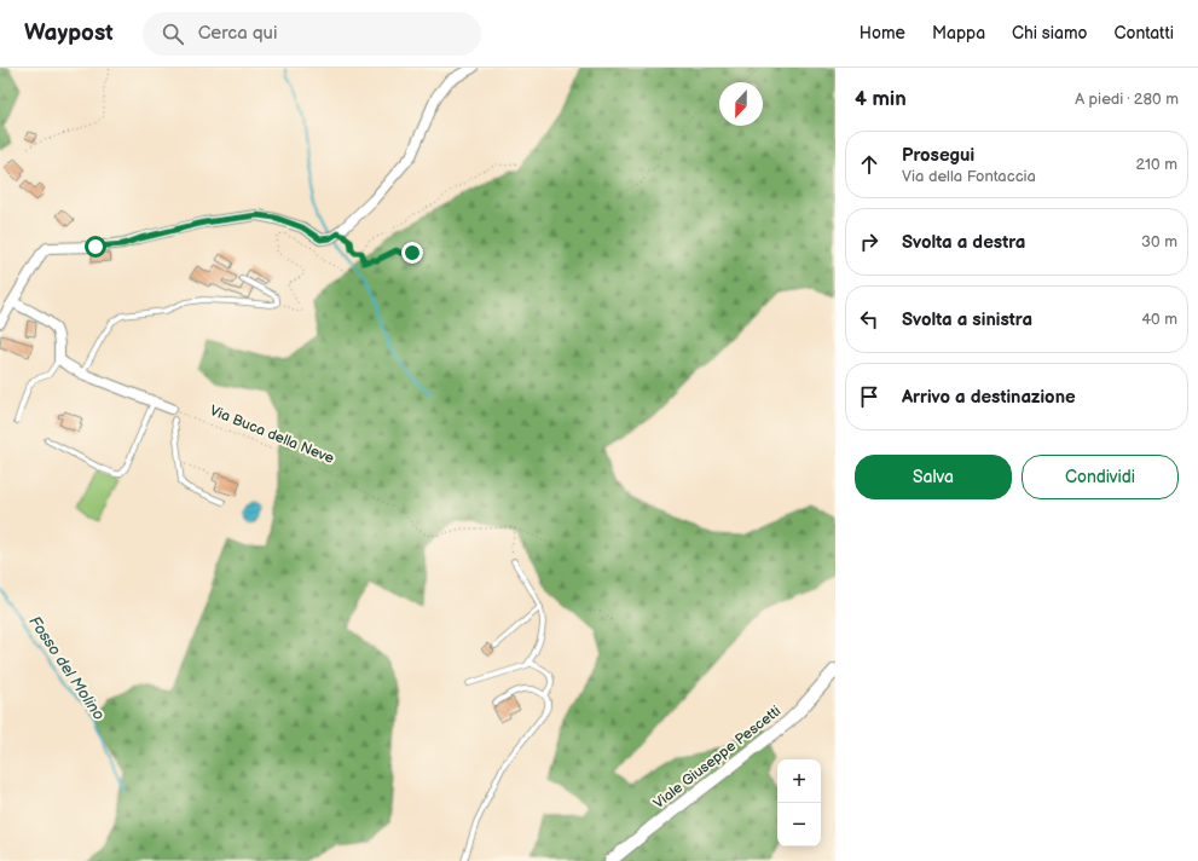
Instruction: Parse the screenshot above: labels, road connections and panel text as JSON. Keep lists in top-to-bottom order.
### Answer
{
  "streets": {
    "street": ["Viale Giuseppe Pescetti"],
    "path": ["Via Buca della Neve"]
  },
  "water": ["Fosso del Molino"],
  "north": "bottom",
  "page": {
    "header": "Waypost",
    "search": "Cerca qui",
    "nav": [
      "Home",
      "Mappa",
      "Chi siamo",
      "Contatti"
    ],
    "heading": ["4 min", "A piedi · 280 m"],
    "list": [
      ["Prosegui", "Via della Fontaccia", "210 m"],
      ["Svolta a destra", "30 m"],
      ["Svolta a sinistra", "40 m"],
      "Arrivo a destinazione"
    ],
    "buttons": ["Salva", "Condividi"],
    "map_buttons": ["+", "−"]
  }
}
